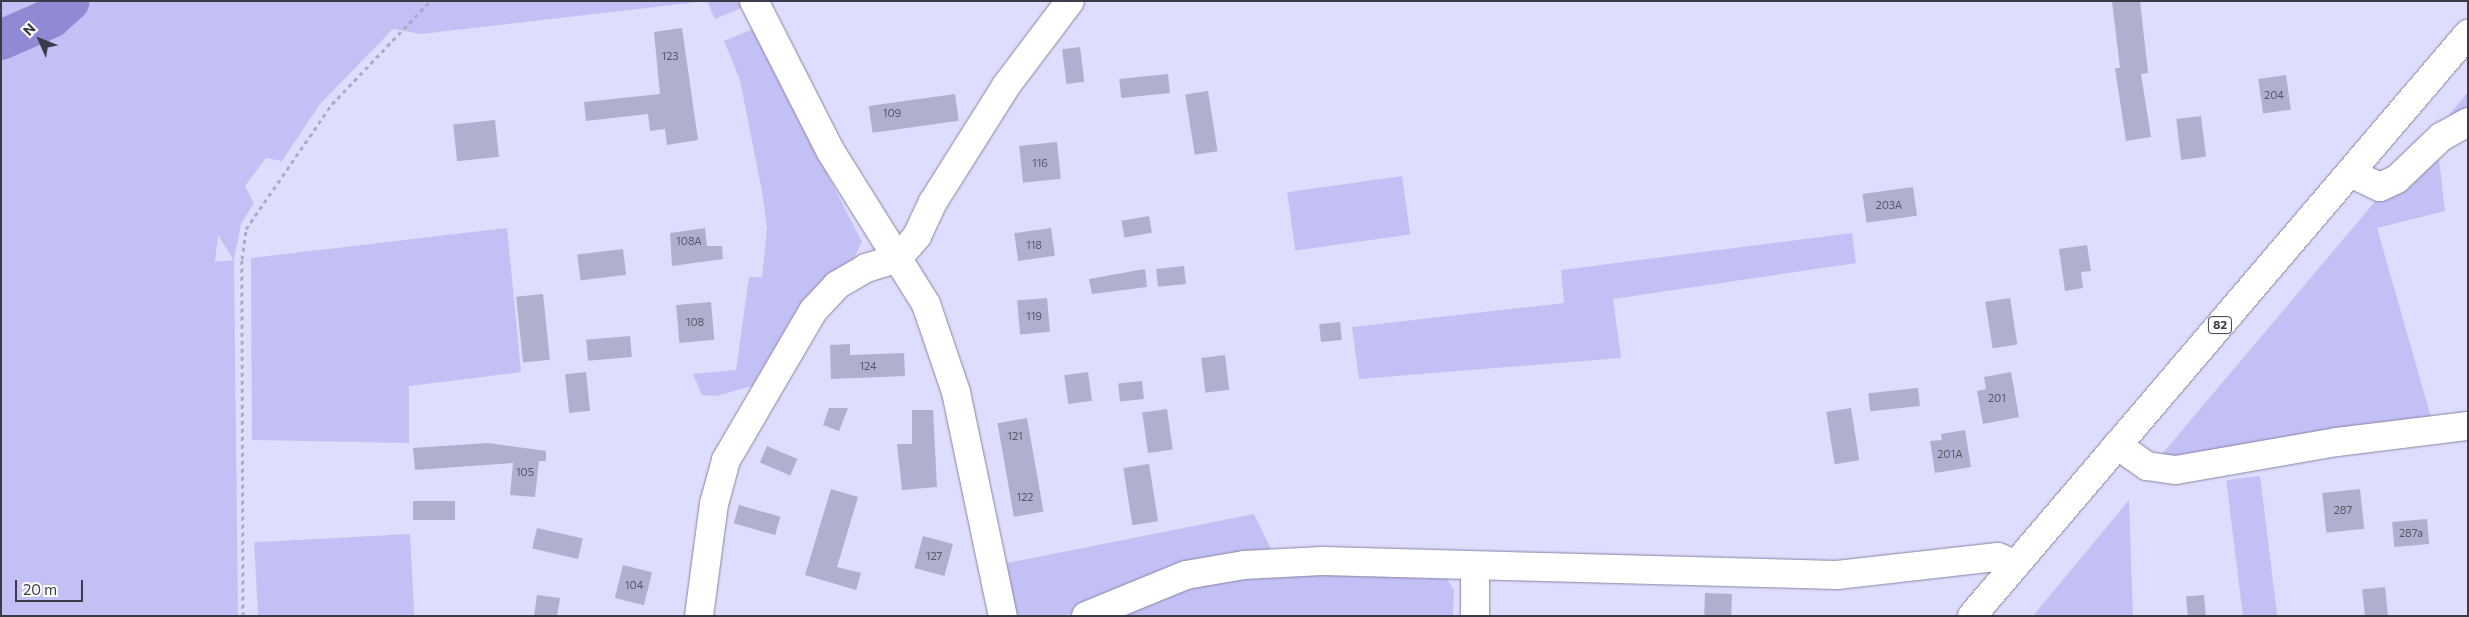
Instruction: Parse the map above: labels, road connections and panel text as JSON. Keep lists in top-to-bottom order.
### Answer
{
  "streets": {
    "street": ["82"]
  },
  "house_numbers": [
    "123",
    "204",
    "109",
    "116",
    "203A",
    "108A",
    "118",
    "119",
    "108",
    "124",
    "201",
    "121",
    "201A",
    "105",
    "122",
    "287",
    "287a",
    "127",
    "104"
  ],
  "scale_bar": "20 m",
  "north": "top left"
}
